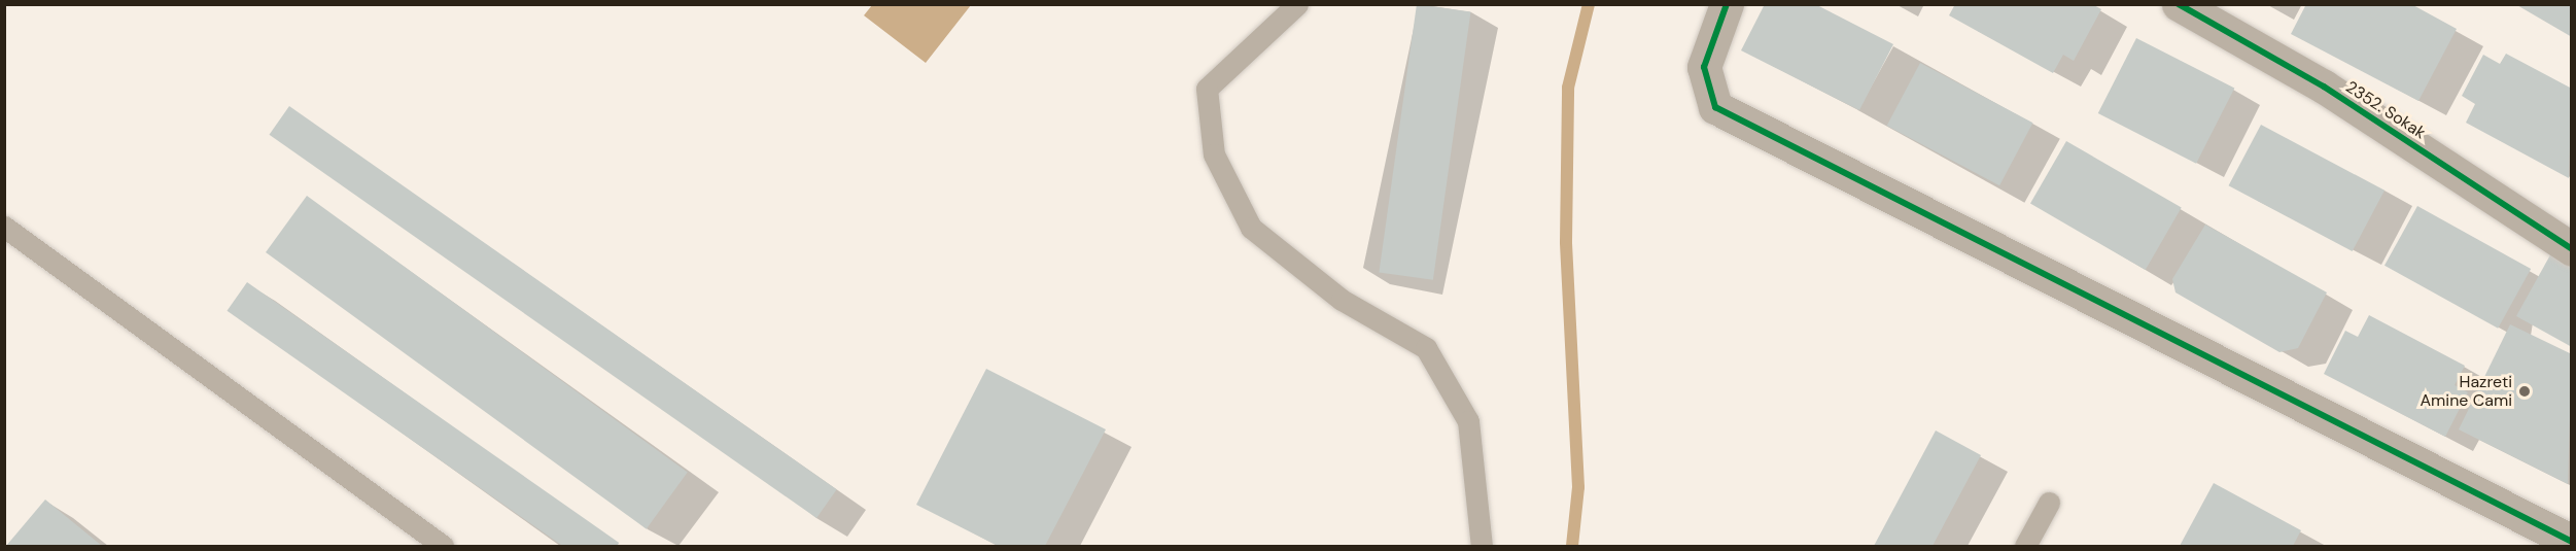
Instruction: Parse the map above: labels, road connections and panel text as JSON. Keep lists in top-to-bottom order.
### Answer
{
  "streets": {
    "street": ["2352. Sokak"]
  },
  "places": ["Hazreti Amine Cami"]
}
